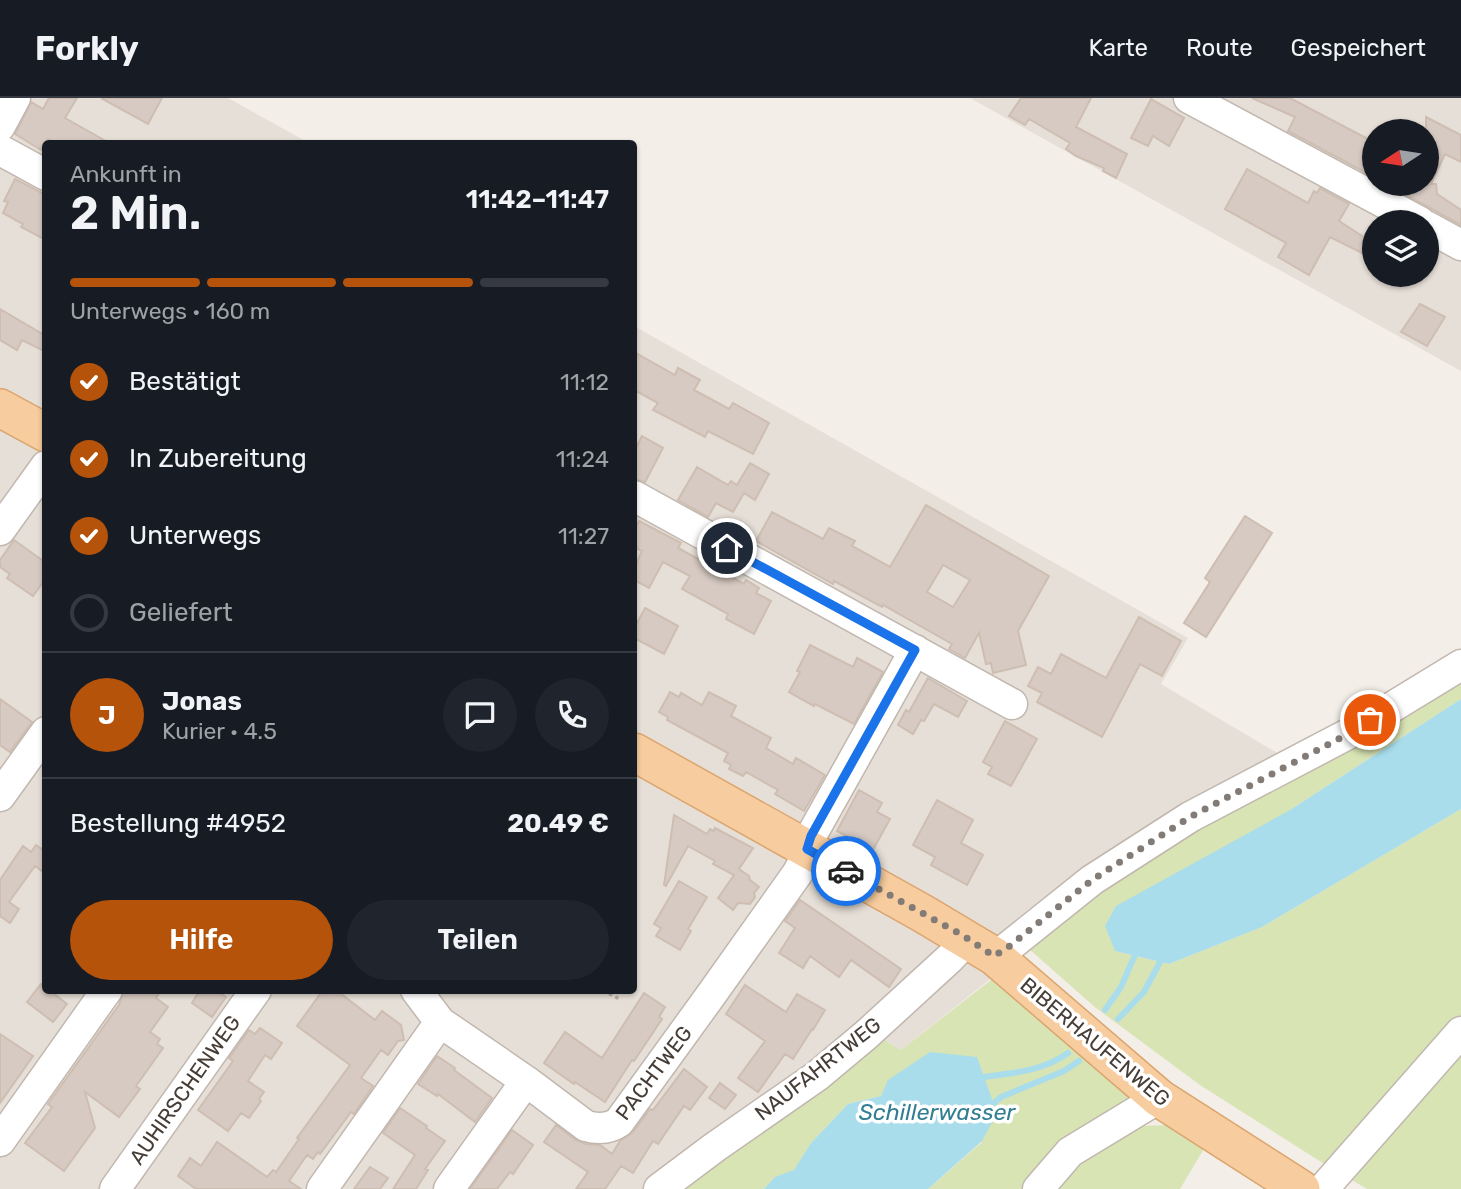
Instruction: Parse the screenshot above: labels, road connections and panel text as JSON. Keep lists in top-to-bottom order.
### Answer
{
  "streets": {
    "main road": ["BIBERHAUFENWEG"],
    "street": ["NAUFAHRTWEG", "PACHTWEG", "AUHIRSCHENWEG"]
  },
  "crossings": [
    ["BIBERHAUFENWEG", "NAUFAHRTWEG"],
    ["BIBERHAUFENWEG", "PACHTWEG"]
  ],
  "water": ["Schillerwasser"],
  "north": "left",
  "page": {
    "header": "Forkly",
    "nav": ["Karte", "Route", "Gespeichert"],
    "heading": ["2 Min.", "Ankunft in", "11:42–11:47"],
    "panel": [
      "Jonas",
      "Kurier · 4.5",
      "Bestellung #4952",
      "20.49 €"
    ],
    "bar": "Unterwegs · 160 m",
    "list": [
      ["Bestätigt", "11:12"],
      ["In Zubereitung", "11:24"],
      ["Unterwegs", "11:27"],
      "Geliefert"
    ],
    "round": "J",
    "buttons": ["Hilfe", "Teilen"]
  }
}
